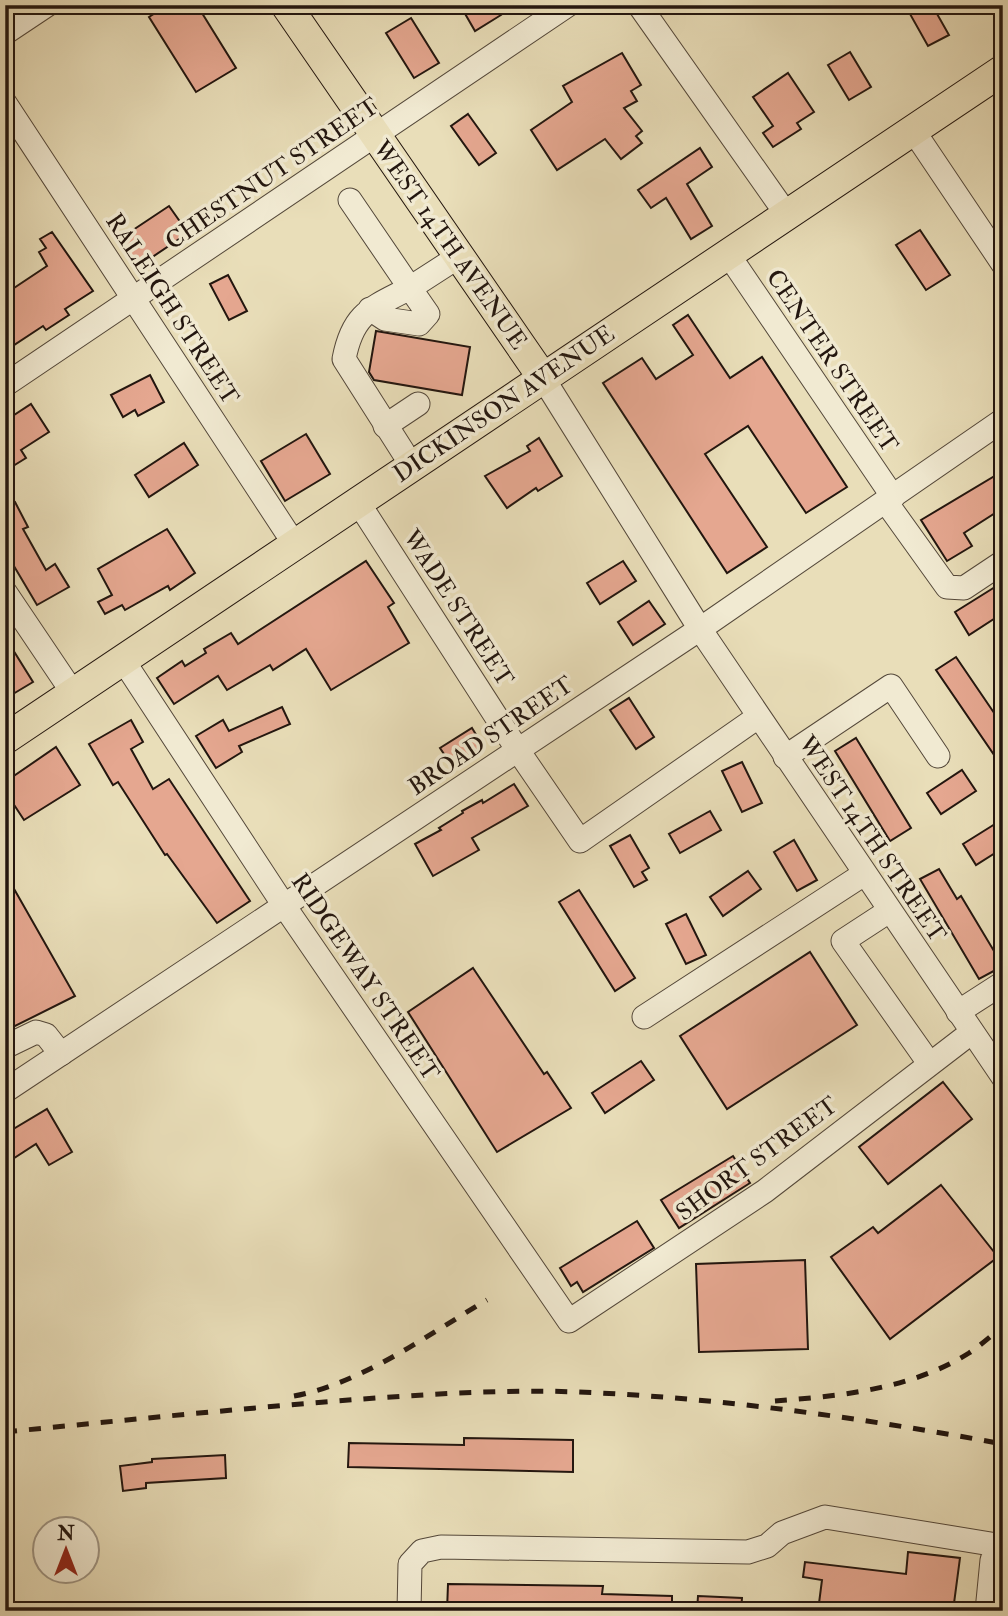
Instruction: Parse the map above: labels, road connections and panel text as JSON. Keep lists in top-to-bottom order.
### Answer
{
  "streets": {
    "main road": ["WEST 14TH AVENUE", "DICKINSON AVENUE"],
    "street": [
      "CHESTNUT STREET",
      "RALEIGH STREET",
      "CENTER STREET",
      "WADE STREET",
      "BROAD STREET",
      "WEST 14TH STREET",
      "RIDGEWAY STREET",
      "SHORT STREET"
    ]
  },
  "crossings": [
    ["CHESTNUT STREET", "WEST 14TH AVENUE"],
    ["CHESTNUT STREET", "RALEIGH STREET"],
    ["WEST 14TH AVENUE", "DICKINSON AVENUE"],
    ["WEST 14TH AVENUE", "BROAD STREET"],
    ["WEST 14TH AVENUE", "WEST 14TH STREET"],
    ["RALEIGH STREET", "DICKINSON AVENUE"],
    ["CENTER STREET", "DICKINSON AVENUE"],
    ["CENTER STREET", "BROAD STREET"],
    ["DICKINSON AVENUE", "WADE STREET"],
    ["DICKINSON AVENUE", "RIDGEWAY STREET"],
    ["WADE STREET", "BROAD STREET"],
    ["WADE STREET", "WEST 14TH STREET"],
    ["BROAD STREET", "WEST 14TH STREET"],
    ["BROAD STREET", "RIDGEWAY STREET"],
    ["WEST 14TH STREET", "SHORT STREET"],
    ["RIDGEWAY STREET", "SHORT STREET"]
  ],
  "north": "top"
}
